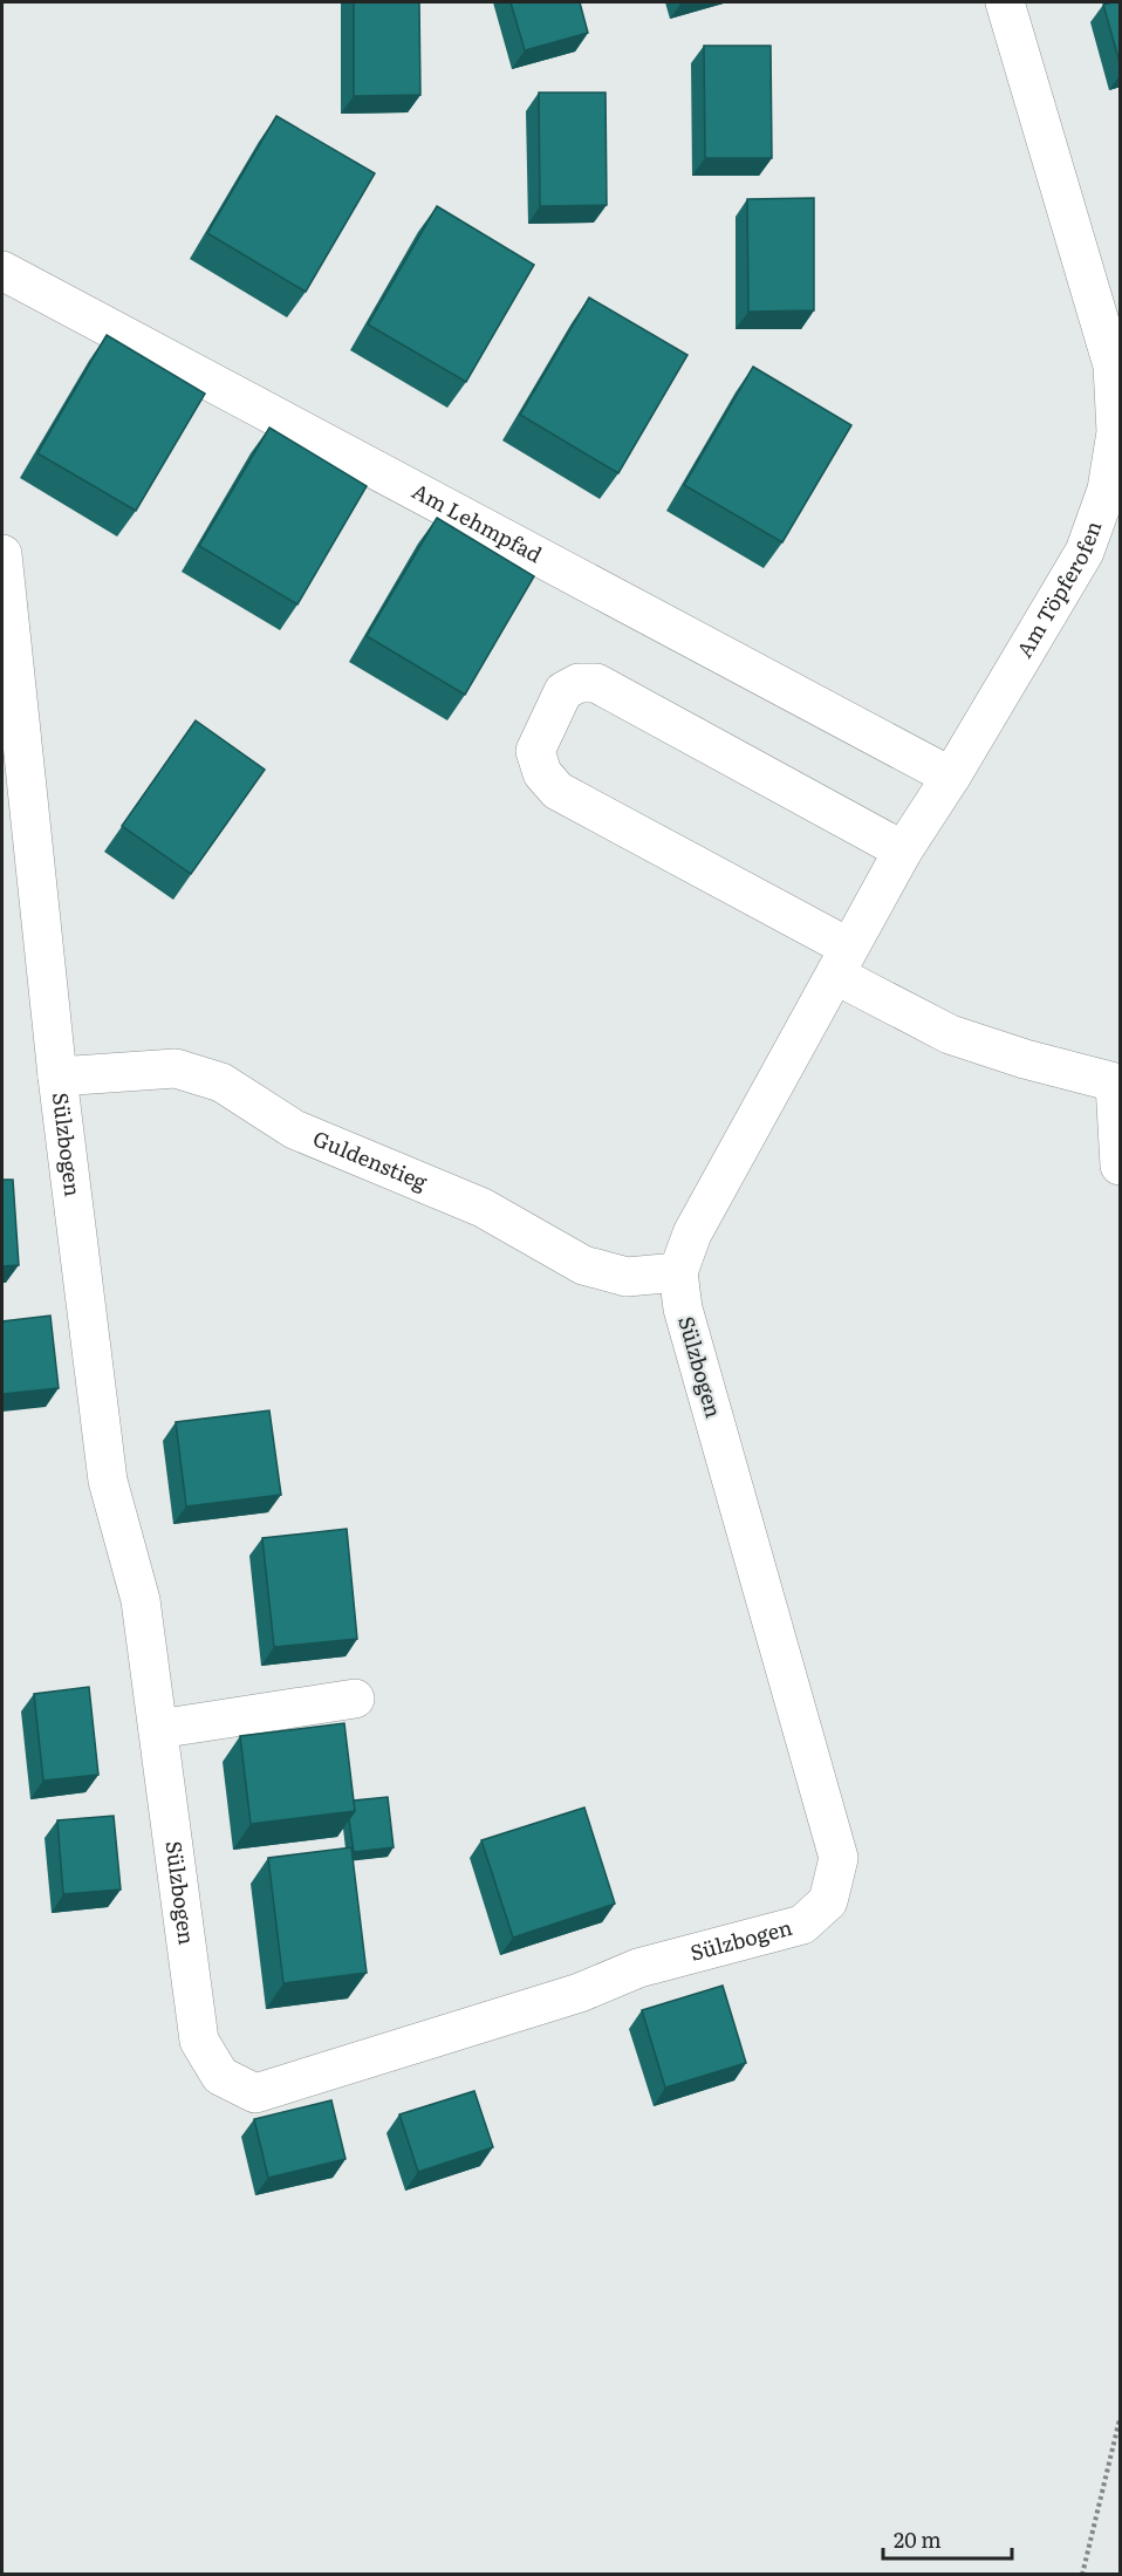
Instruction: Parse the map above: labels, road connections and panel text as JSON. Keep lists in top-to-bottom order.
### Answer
{
  "streets": {
    "street": [
      "Am Lehmpfad",
      "Am Töpferofen",
      "Sülzbogen",
      "Guldenstieg"
    ]
  },
  "crossings": [
    ["Am Lehmpfad", "Am Töpferofen"],
    ["Am Töpferofen", "Sülzbogen"],
    ["Sülzbogen", "Guldenstieg"]
  ],
  "scale_bar": "20 m"
}
